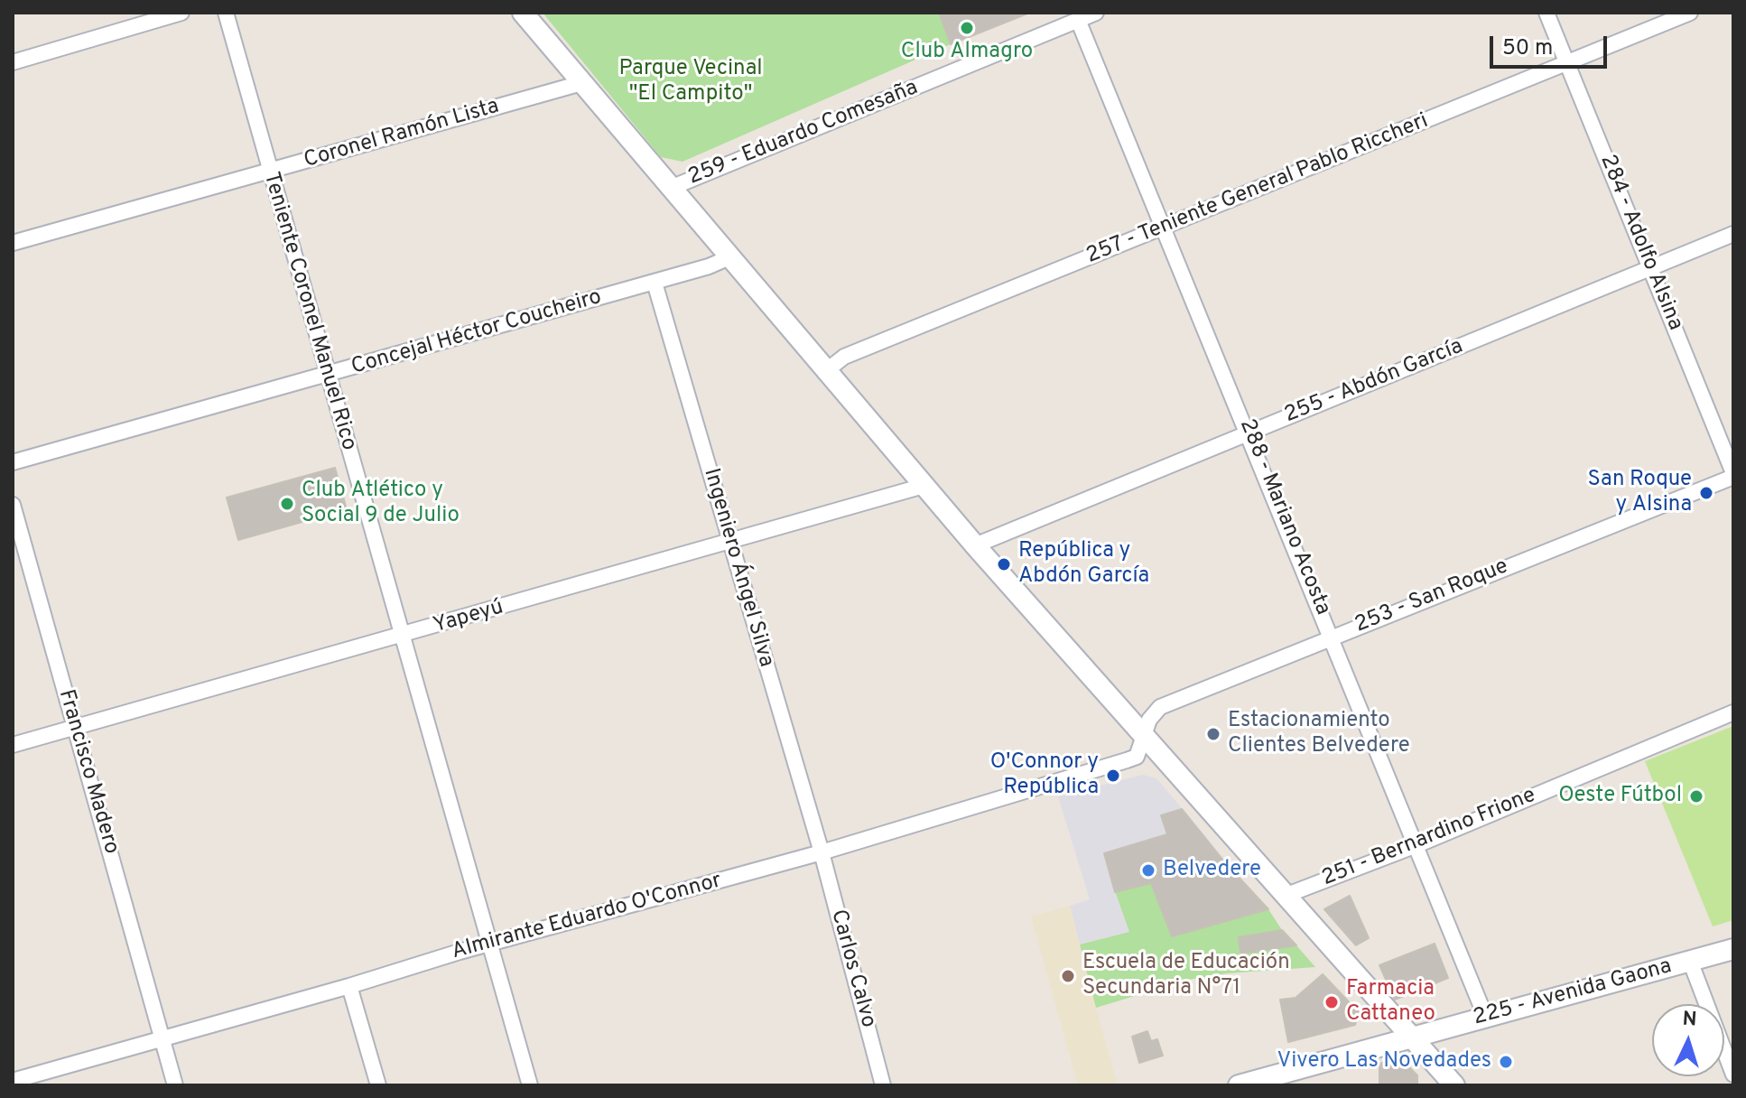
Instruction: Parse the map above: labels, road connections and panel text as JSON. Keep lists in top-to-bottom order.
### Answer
{
  "streets": {
    "main road": ["225 - Avenida Gaona"],
    "street": [
      "259 - Eduardo Comesaña",
      "Coronel Ramón Lista",
      "257 - Teniente General Pablo Riccheri",
      "284 - Adolfo Alsina",
      "Teniente Coronel Manuel Rico",
      "Concejal Héctor Coucheiro",
      "255 - Abdón García",
      "288 - Mariano Acosta",
      "Ingeniero Ángel Silva",
      "253 - San Roque",
      "Yapeyú",
      "Francisco Madero",
      "251 - Bernardino Frione",
      "Almirante Eduardo O'Connor",
      "Carlos Calvo"
    ]
  },
  "crossings": [
    ["259 - Eduardo Comesaña", "288 - Mariano Acosta"],
    ["Coronel Ramón Lista", "Teniente Coronel Manuel Rico"],
    ["257 - Teniente General Pablo Riccheri", "284 - Adolfo Alsina"],
    ["257 - Teniente General Pablo Riccheri", "288 - Mariano Acosta"],
    ["284 - Adolfo Alsina", "255 - Abdón García"],
    ["284 - Adolfo Alsina", "253 - San Roque"],
    ["Teniente Coronel Manuel Rico", "Concejal Héctor Coucheiro"],
    ["Teniente Coronel Manuel Rico", "Yapeyú"],
    ["Teniente Coronel Manuel Rico", "Almirante Eduardo O'Connor"],
    ["Concejal Héctor Coucheiro", "Ingeniero Ángel Silva"],
    ["255 - Abdón García", "288 - Mariano Acosta"],
    ["288 - Mariano Acosta", "253 - San Roque"],
    ["288 - Mariano Acosta", "251 - Bernardino Frione"],
    ["288 - Mariano Acosta", "225 - Avenida Gaona"],
    ["Ingeniero Ángel Silva", "Yapeyú"],
    ["Ingeniero Ángel Silva", "Almirante Eduardo O'Connor"],
    ["Ingeniero Ángel Silva", "Carlos Calvo"],
    ["253 - San Roque", "Almirante Eduardo O'Connor"],
    ["Yapeyú", "Francisco Madero"],
    ["Francisco Madero", "Almirante Eduardo O'Connor"],
    ["Almirante Eduardo O'Connor", "Carlos Calvo"]
  ],
  "parks": ["Parque Vecinal \"El Campito\""],
  "places": [
    "Club Almagro",
    "San Roque y Alsina",
    "Club Atlético y Social 9 de Julio",
    "República y Abdón García",
    "Estacionamiento Clientes Belvedere",
    "O'Connor y República",
    "Oeste Fútbol",
    "Belvedere",
    "Escuela de Educación Secundaria N°71",
    "Farmacia Cattaneo",
    "Vivero Las Novedades"
  ],
  "scale_bar": "50 m",
  "north": "top"
}
